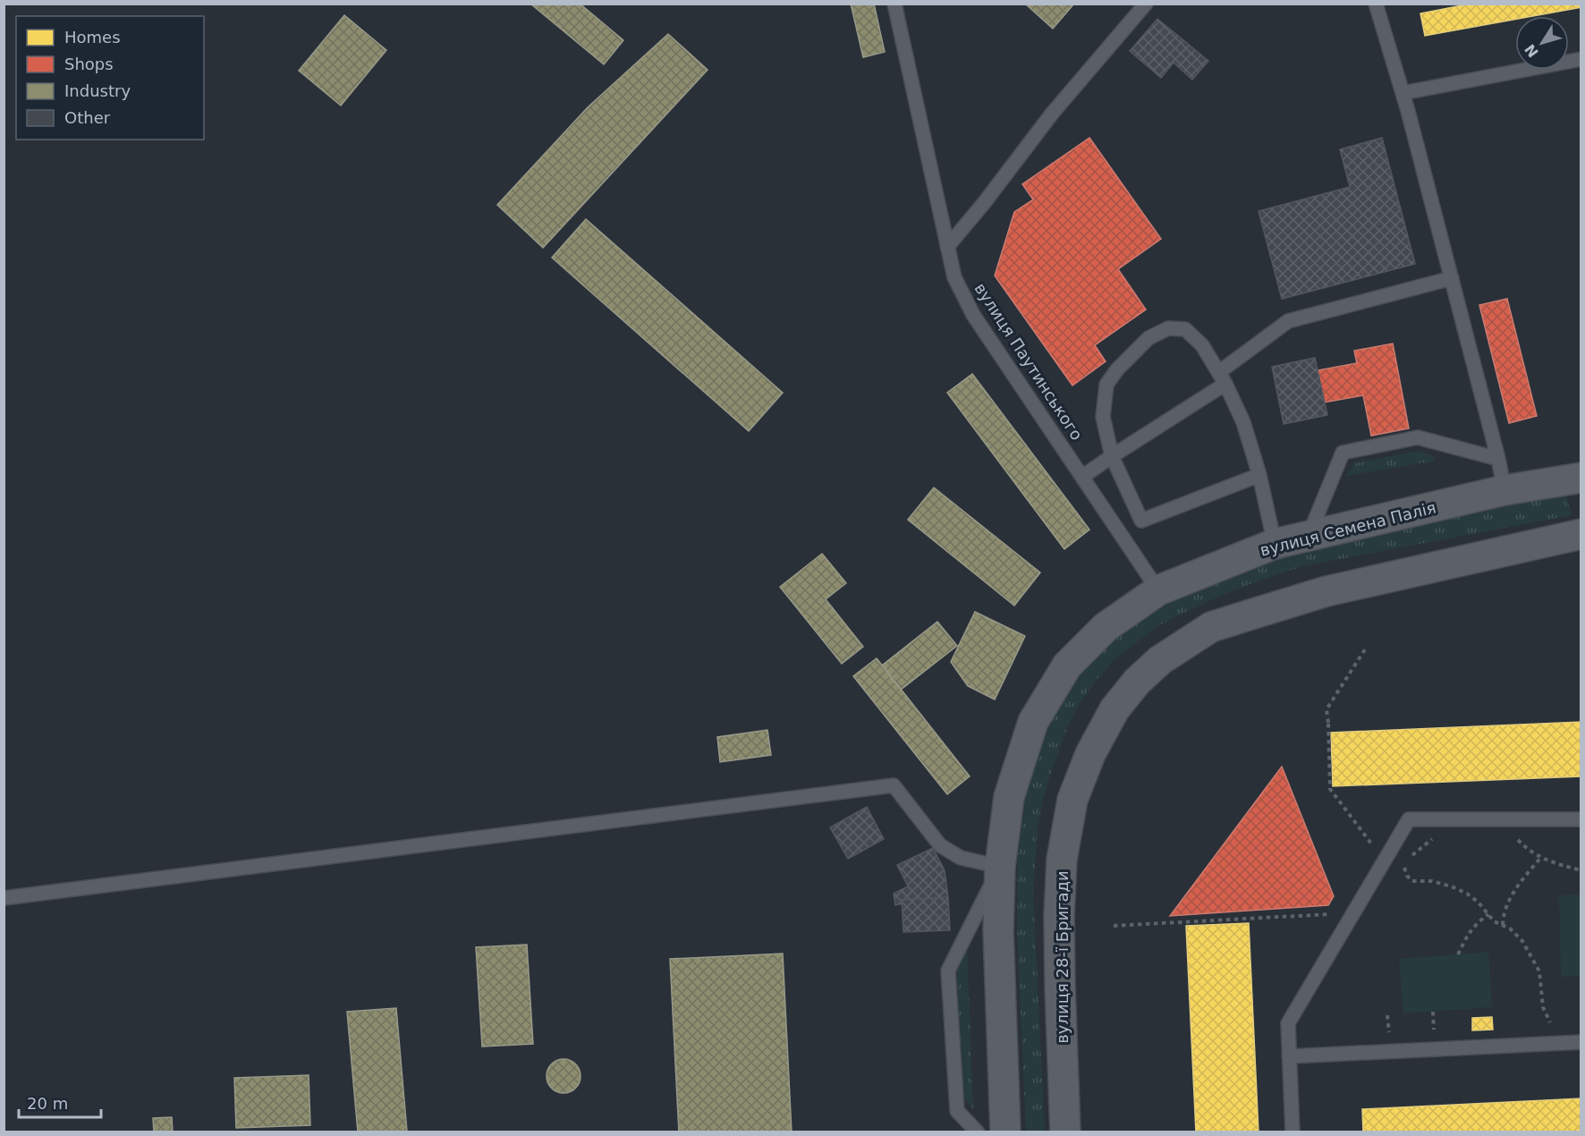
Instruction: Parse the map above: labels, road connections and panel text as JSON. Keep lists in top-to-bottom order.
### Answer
{
  "streets": {
    "main road": ["вулиця Семена Палія", "вулиця 28-ї Бригади"],
    "lane": ["вулиця Паутинського"]
  },
  "crossings": [
    ["вулиця Паутинського", "вулиця Семена Палія"]
  ],
  "legend": [
    "Homes",
    "Shops",
    "Industry",
    "Other"
  ],
  "scale_bar": "20 m",
  "north": "bottom left"
}
